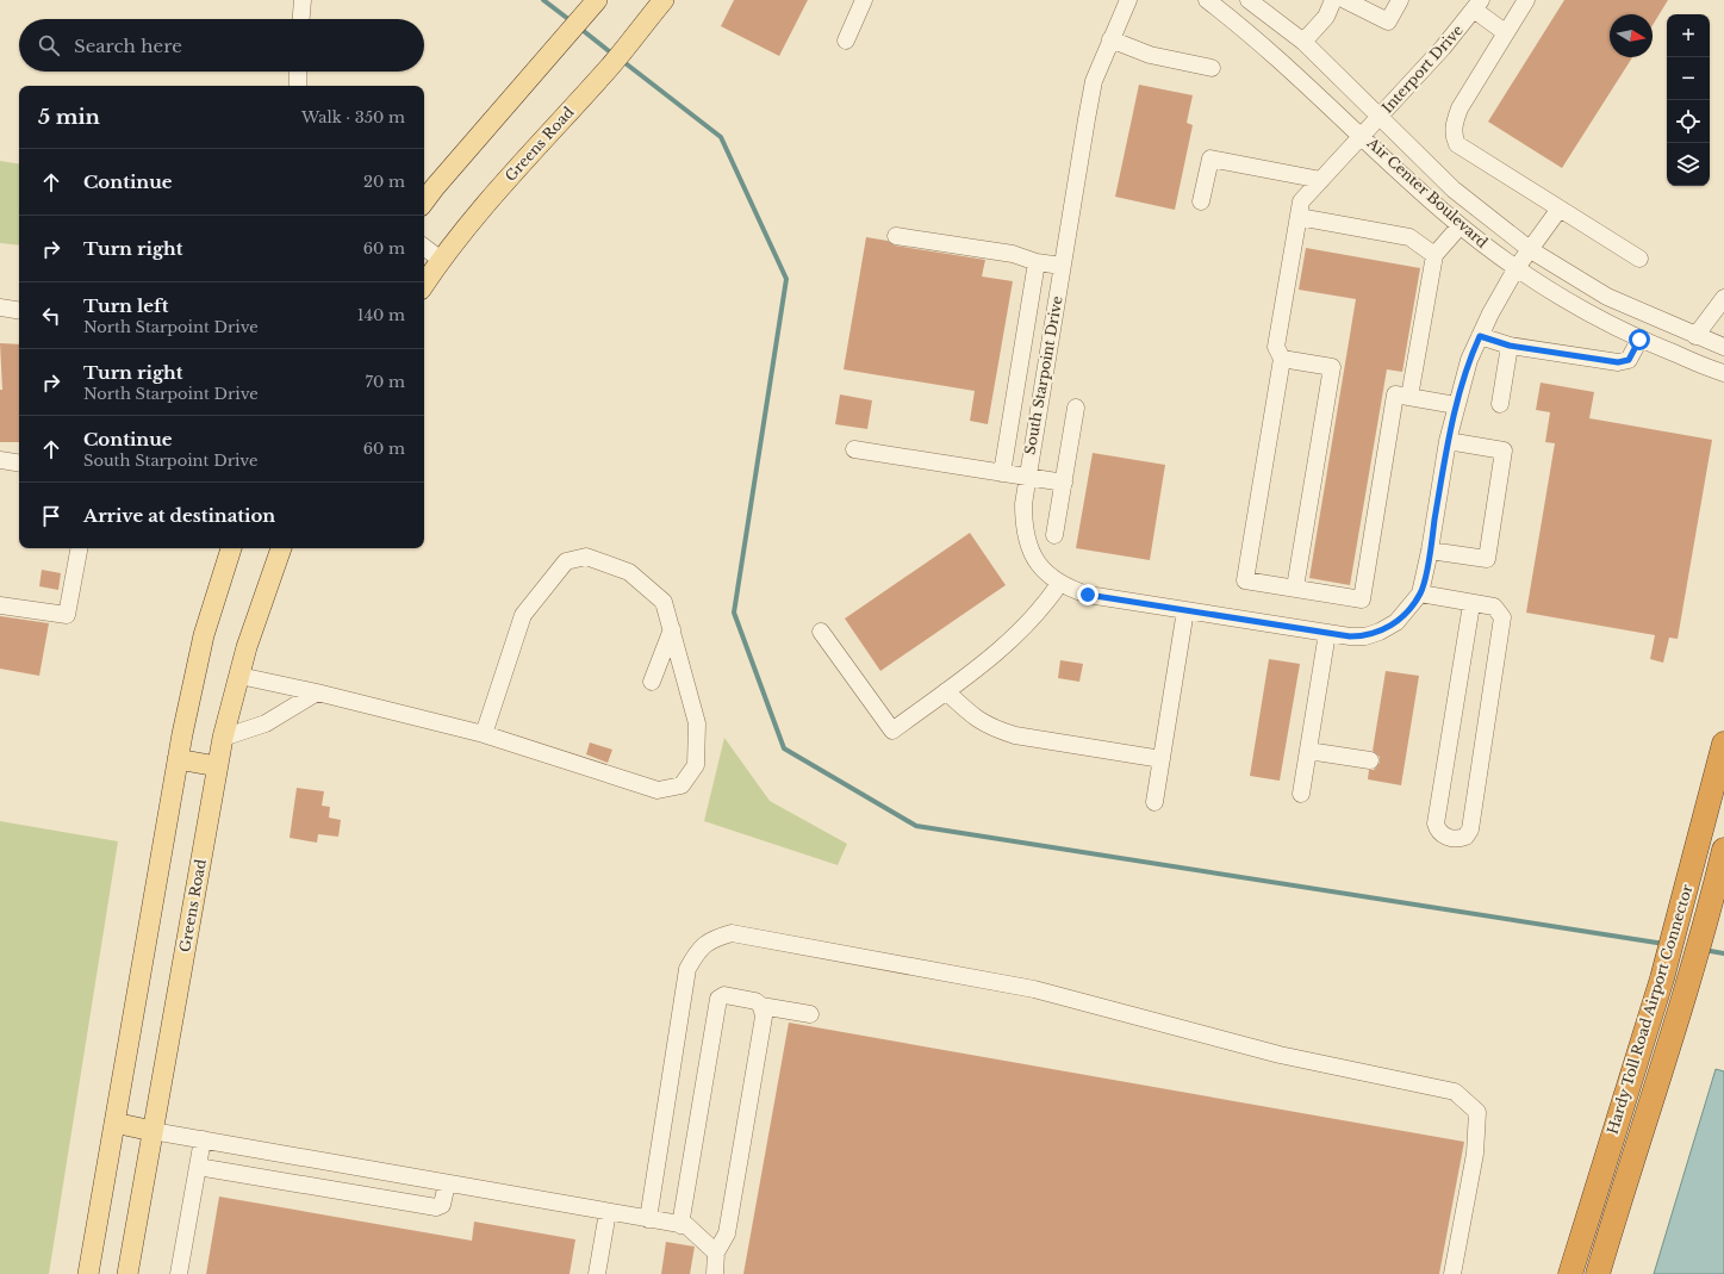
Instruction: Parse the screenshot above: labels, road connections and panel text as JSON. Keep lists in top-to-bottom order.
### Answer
{
  "streets": {
    "highway": ["Hardy Toll Road Airport Connector"],
    "main road": ["Greens Road"],
    "street": ["Interport Drive", "Air Center Boulevard", "South Starpoint Drive"]
  },
  "crossings": [
    ["Interport Drive", "Air Center Boulevard"]
  ],
  "north": "right",
  "page": {
    "map_buttons": ["+", "−"],
    "search": "Search here",
    "heading": ["5 min", "Walk · 350 m"],
    "list": [
      ["Continue", "20 m"],
      ["Turn right", "60 m"],
      ["Turn left", "North Starpoint Drive", "140 m"],
      ["Turn right", "North Starpoint Drive", "70 m"],
      ["Continue", "South Starpoint Drive", "60 m"],
      "Arrive at destination"
    ]
  }
}
